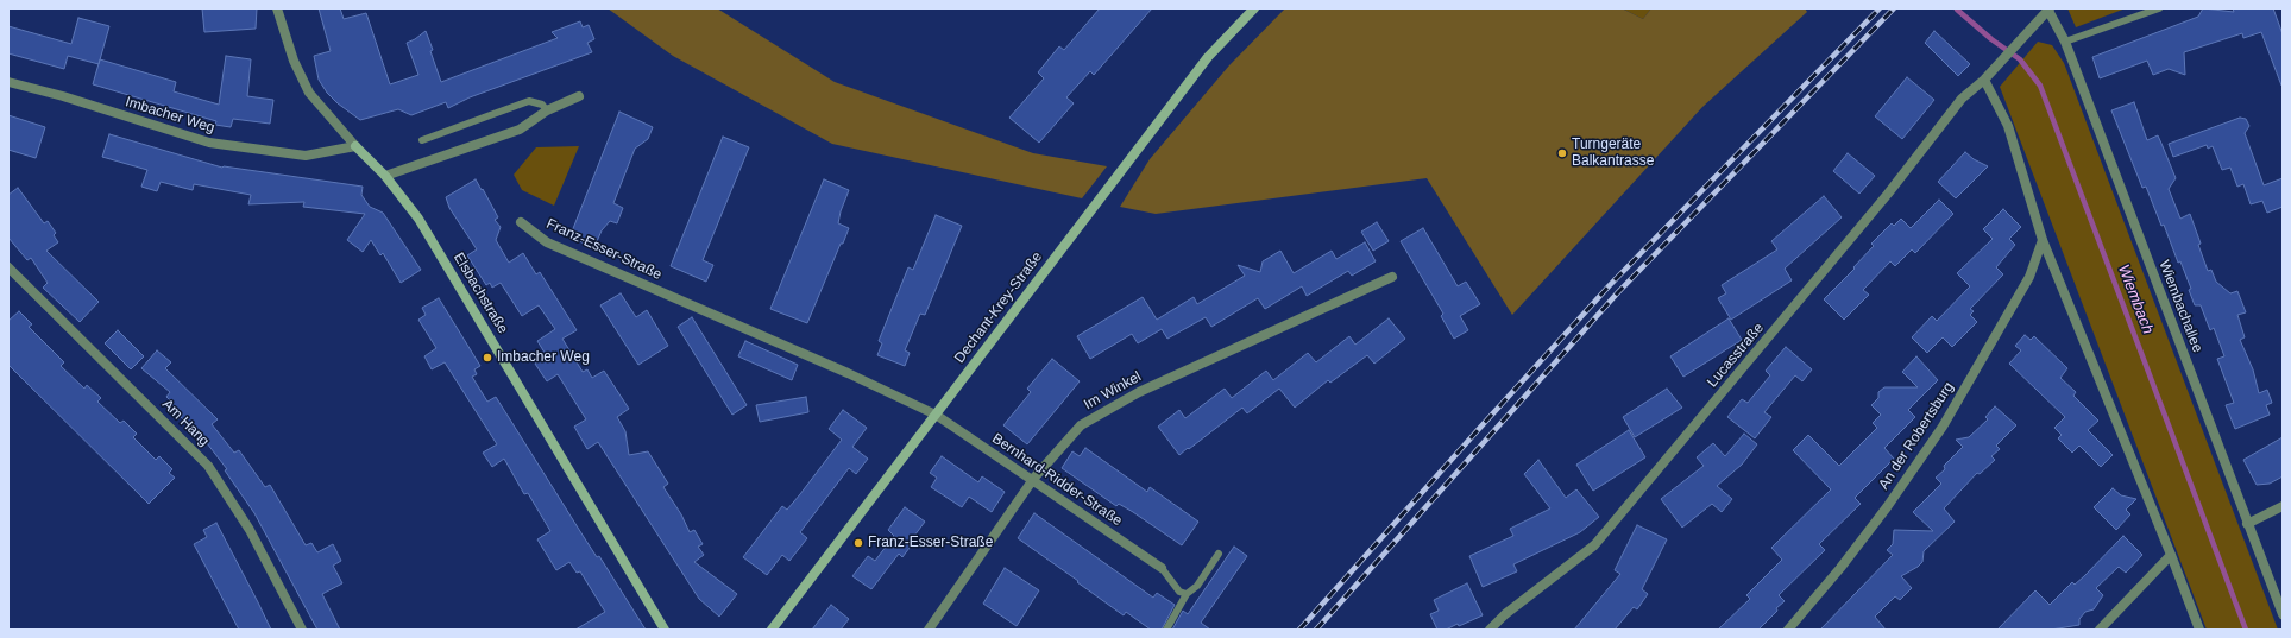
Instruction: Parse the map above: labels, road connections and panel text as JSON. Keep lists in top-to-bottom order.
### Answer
{
  "streets": {
    "street": [
      "Imbacher Weg",
      "Franz-Esser-Straße",
      "Elsbachstraße",
      "Wiembachallee",
      "Dechant-Krey-Straße",
      "Lucasstraße",
      "Im Winkel",
      "Am Hang",
      "An der Robertsburg",
      "Bernhard-Ridder-Straße"
    ]
  },
  "crossings": [
    ["Imbacher Weg", "Elsbachstraße"],
    ["Franz-Esser-Straße", "Dechant-Krey-Straße"],
    ["Franz-Esser-Straße", "Bernhard-Ridder-Straße"],
    ["Dechant-Krey-Straße", "Bernhard-Ridder-Straße"],
    ["Im Winkel", "Bernhard-Ridder-Straße"]
  ],
  "water": ["Wiembach"],
  "places": ["Turngeräte Balkantrasse", "Imbacher Weg", "Franz-Esser-Straße"]
}
